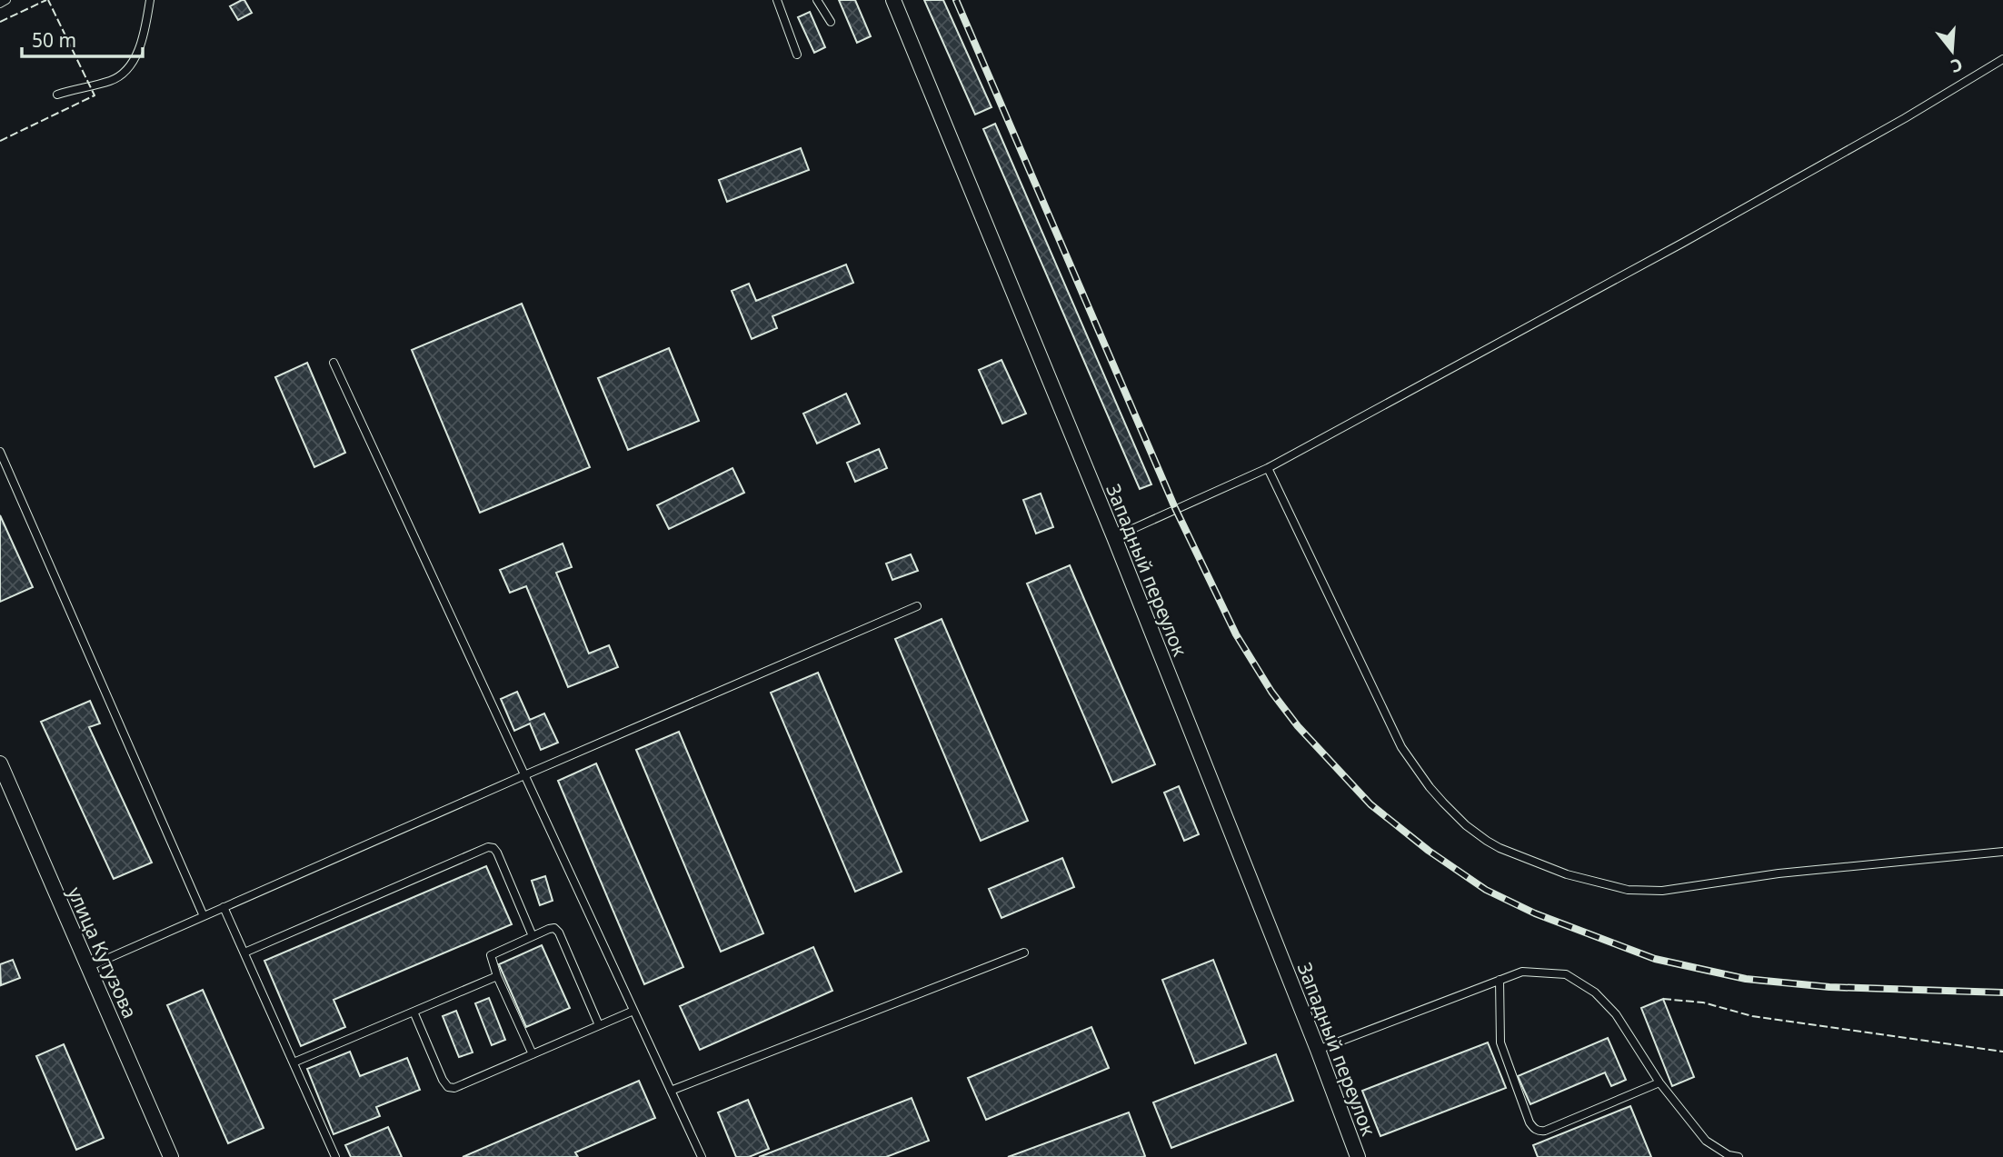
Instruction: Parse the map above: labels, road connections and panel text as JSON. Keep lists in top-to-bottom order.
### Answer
{
  "streets": {
    "street": ["Западный переулок", "улица Кутузова"]
  },
  "scale_bar": "50 m",
  "north": "bottom"
}
